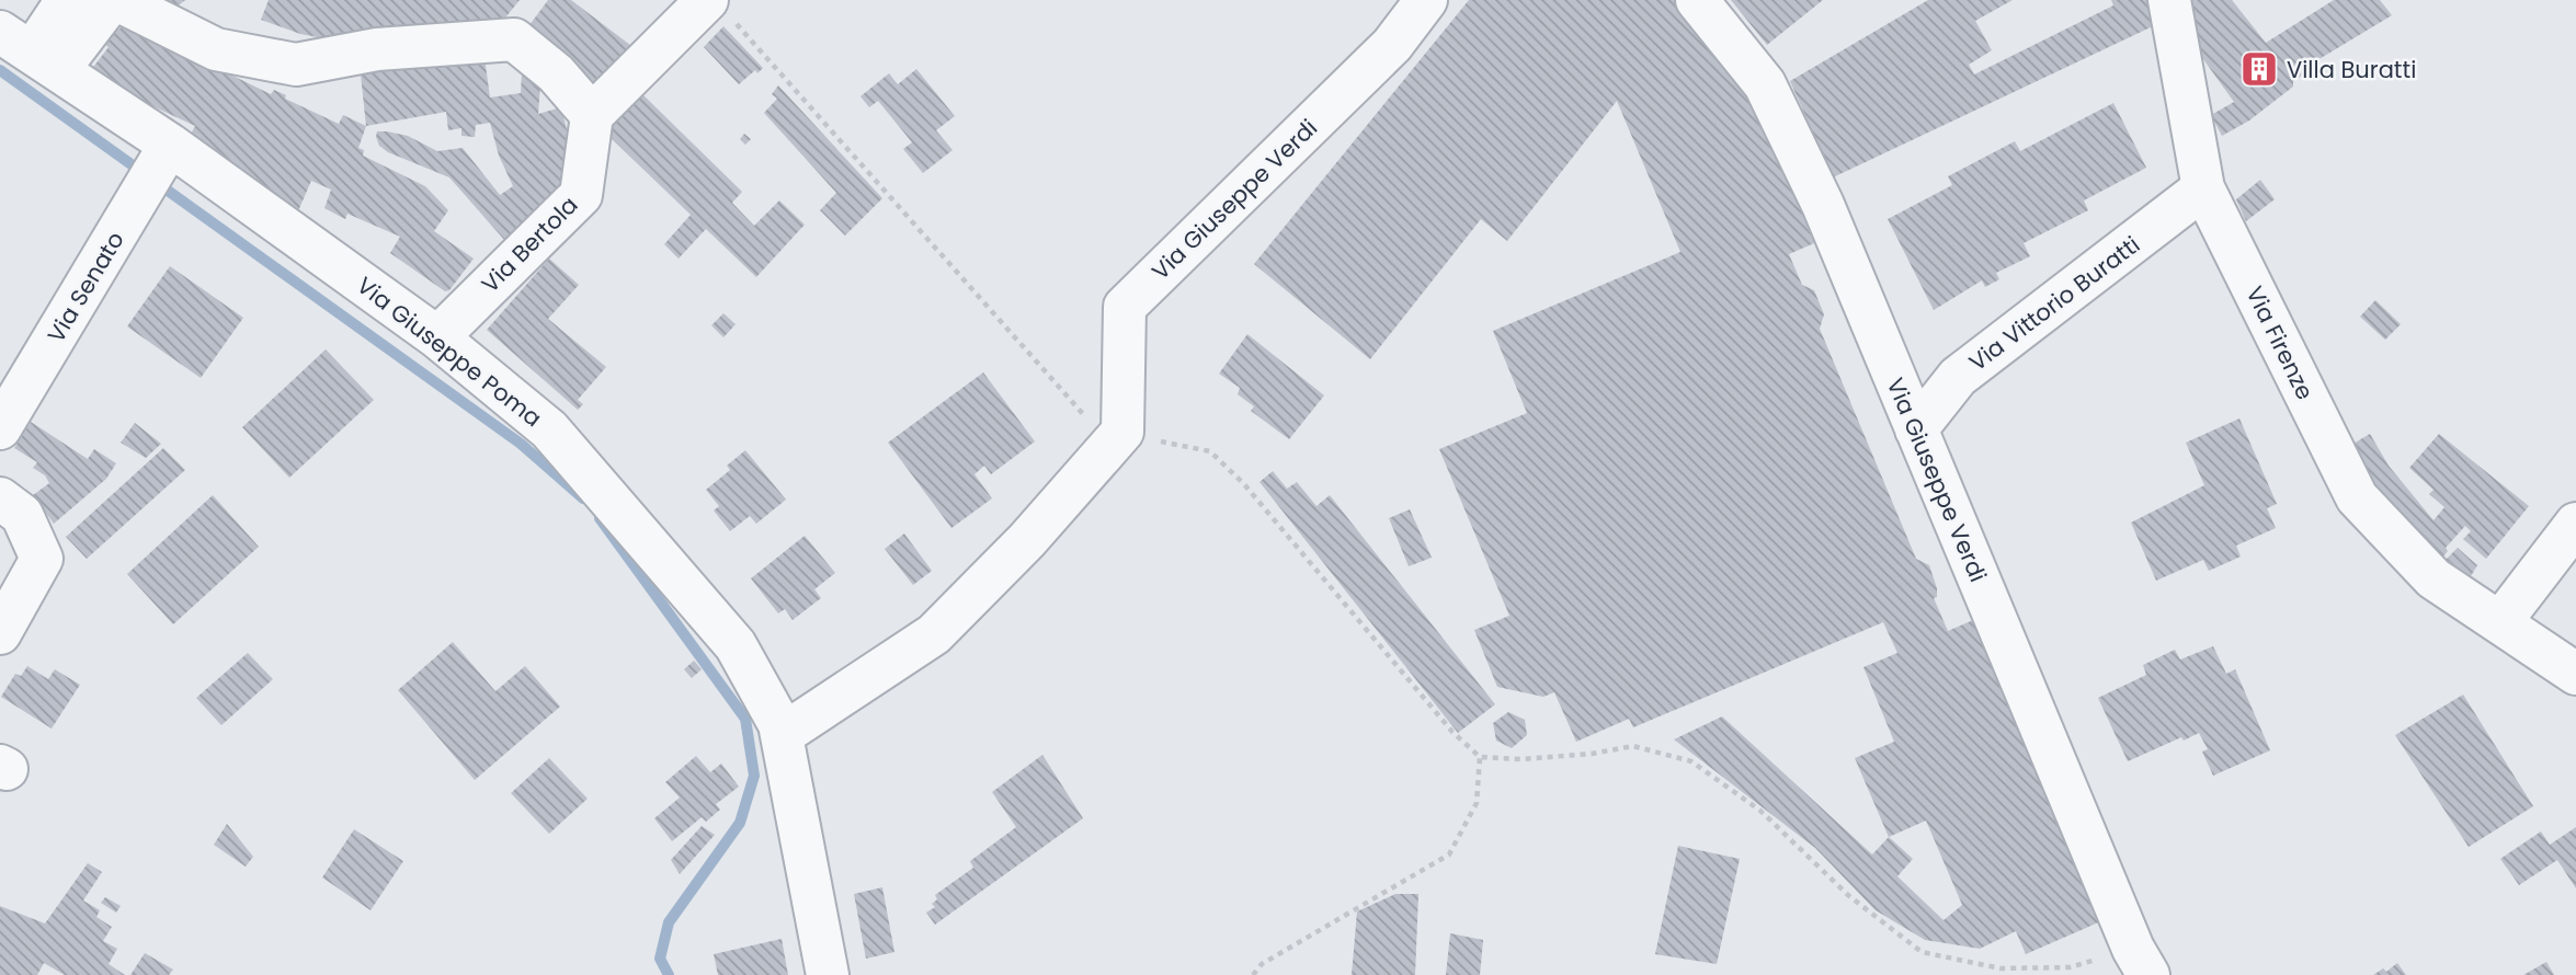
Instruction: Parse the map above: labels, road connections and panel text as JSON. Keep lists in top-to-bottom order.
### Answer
{
  "streets": {
    "street": [
      "Via Giuseppe Verdi",
      "Via Bertola",
      "Via Senato",
      "Via Vittorio Buratti",
      "Via Firenze",
      "Via Giuseppe Poma"
    ]
  },
  "crossings": [
    ["Via Giuseppe Verdi", "Via Vittorio Buratti"],
    ["Via Bertola", "Via Giuseppe Poma"],
    ["Via Senato", "Via Giuseppe Poma"],
    ["Via Vittorio Buratti", "Via Firenze"]
  ],
  "places": {
    "building": ["Villa Buratti"]
  }
}
